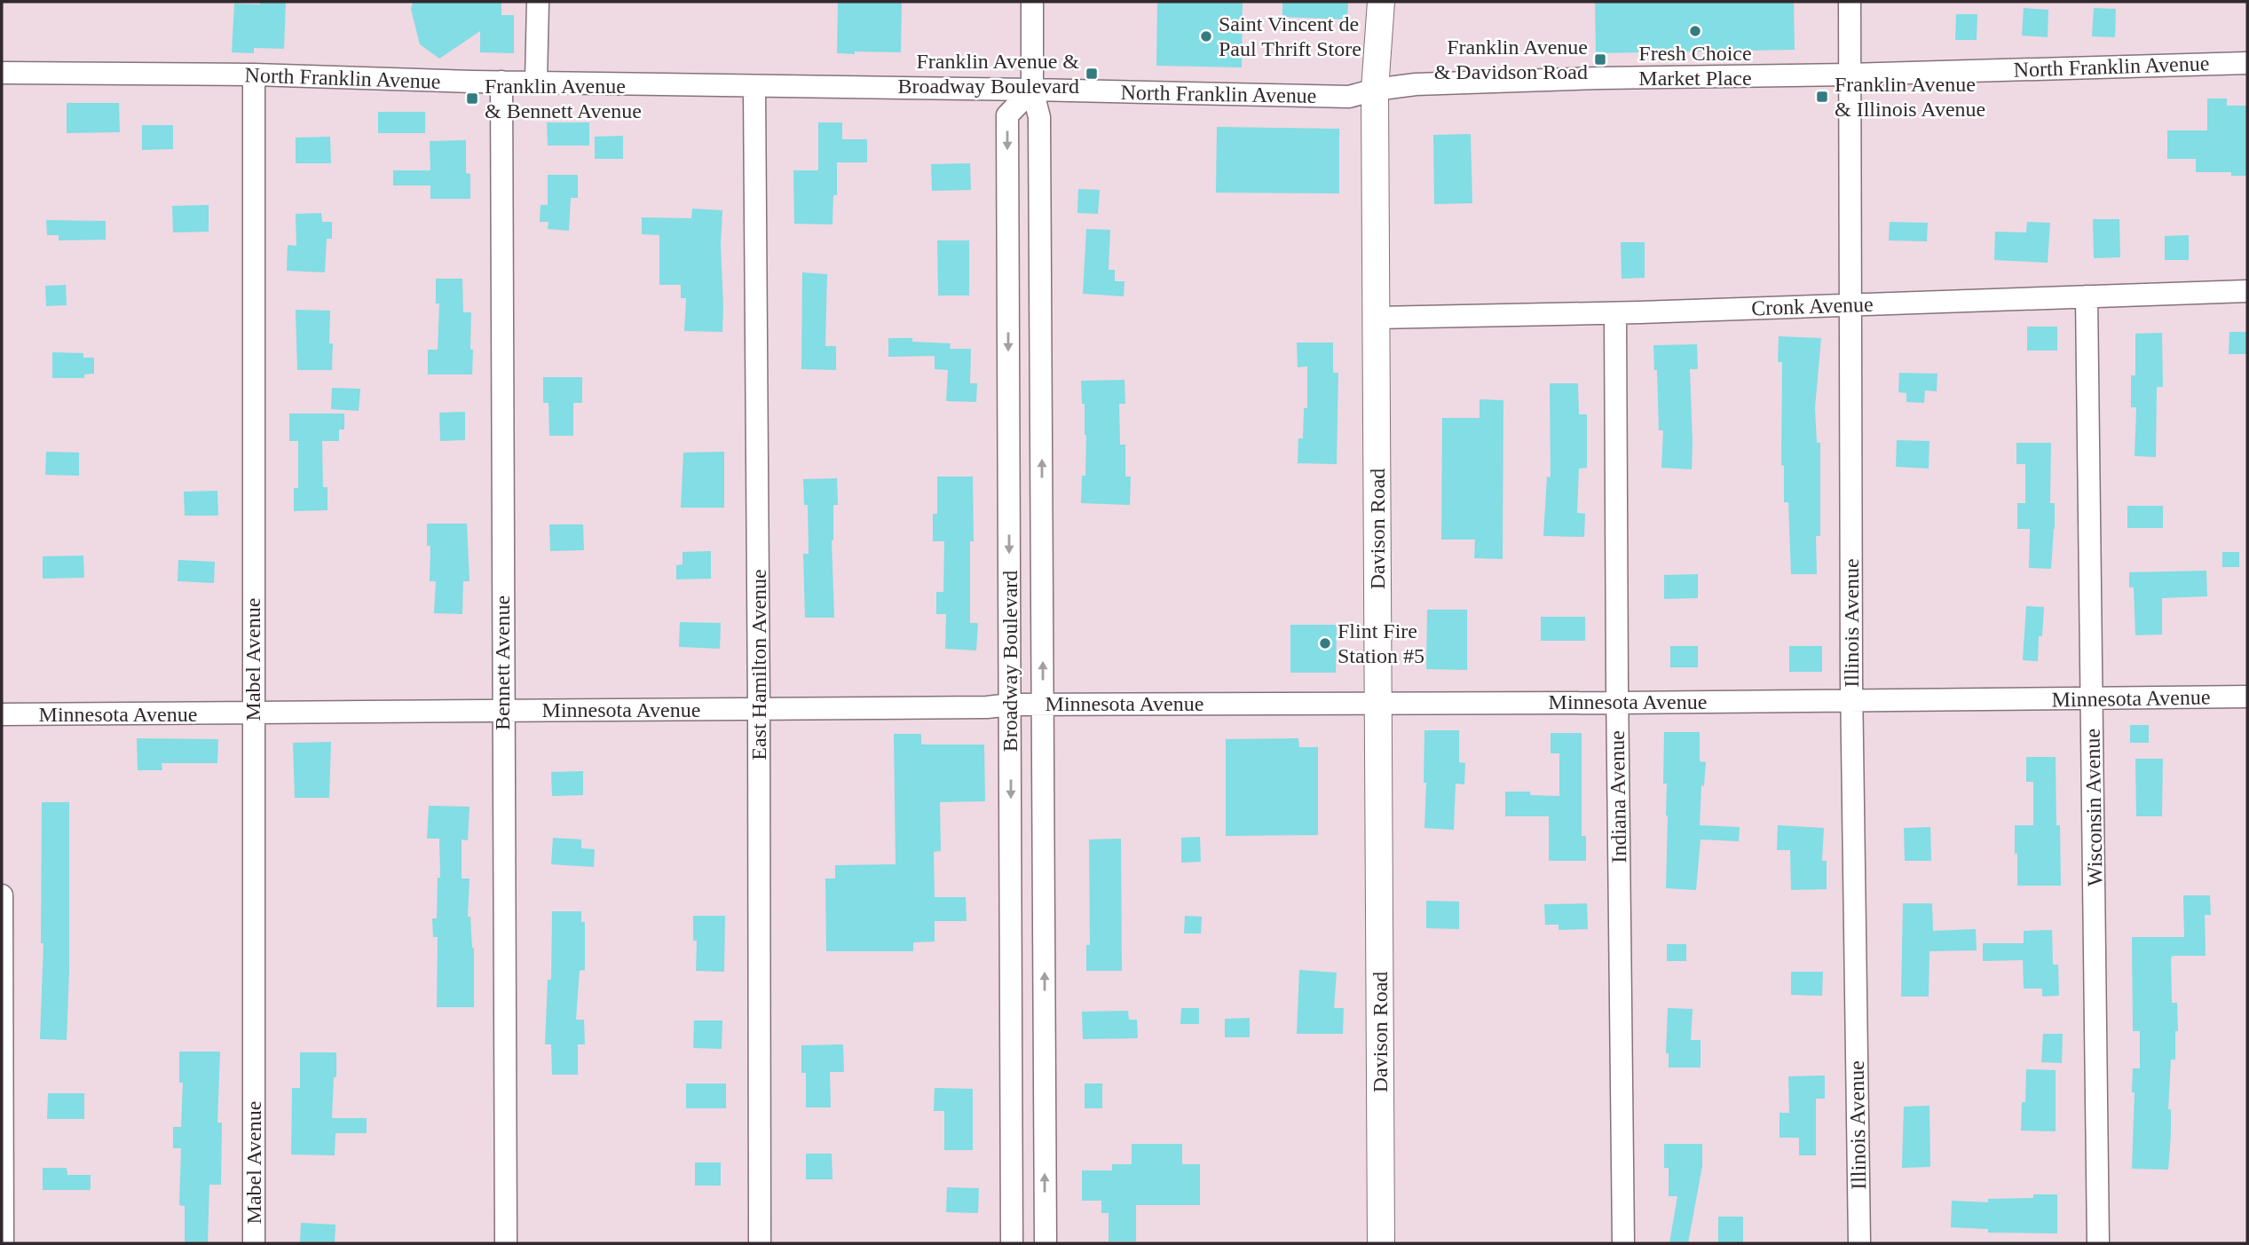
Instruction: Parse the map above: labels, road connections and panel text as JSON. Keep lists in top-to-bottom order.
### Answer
{
  "streets": {
    "main road": ["Davison Road"],
    "street": [
      "North Franklin Avenue",
      "Cronk Avenue",
      "Illinois Avenue",
      "Mabel Avenue",
      "Broadway Boulevard",
      "Bennett Avenue",
      "East Hamilton Avenue",
      "Minnesota Avenue",
      "Indiana Avenue",
      "Wisconsin Avenue"
    ]
  },
  "crossings": [
    ["North Franklin Avenue", "Davison Road"],
    ["North Franklin Avenue", "Illinois Avenue"],
    ["North Franklin Avenue", "Mabel Avenue"],
    ["North Franklin Avenue", "Broadway Boulevard"],
    ["North Franklin Avenue", "Bennett Avenue"],
    ["North Franklin Avenue", "East Hamilton Avenue"],
    ["Cronk Avenue", "Davison Road"],
    ["Cronk Avenue", "Illinois Avenue"],
    ["Cronk Avenue", "Indiana Avenue"],
    ["Cronk Avenue", "Wisconsin Avenue"],
    ["Davison Road", "Minnesota Avenue"],
    ["Illinois Avenue", "Minnesota Avenue"],
    ["Mabel Avenue", "Minnesota Avenue"],
    ["Broadway Boulevard", "Minnesota Avenue"],
    ["Bennett Avenue", "Minnesota Avenue"],
    ["East Hamilton Avenue", "Minnesota Avenue"],
    ["Minnesota Avenue", "Indiana Avenue"],
    ["Minnesota Avenue", "Wisconsin Avenue"]
  ],
  "places": {
    "other": ["Fresh Choice Market Place", "Saint Vincent de Paul Thrift Store", "Flint Fire Station #5"],
    "transit": [
      "Franklin Avenue & Davidson Road",
      "Franklin Avenue & Broadway Boulevard",
      "Franklin Avenue & Illinois Avenue",
      "Franklin Avenue & Bennett Avenue"
    ]
  }
}
